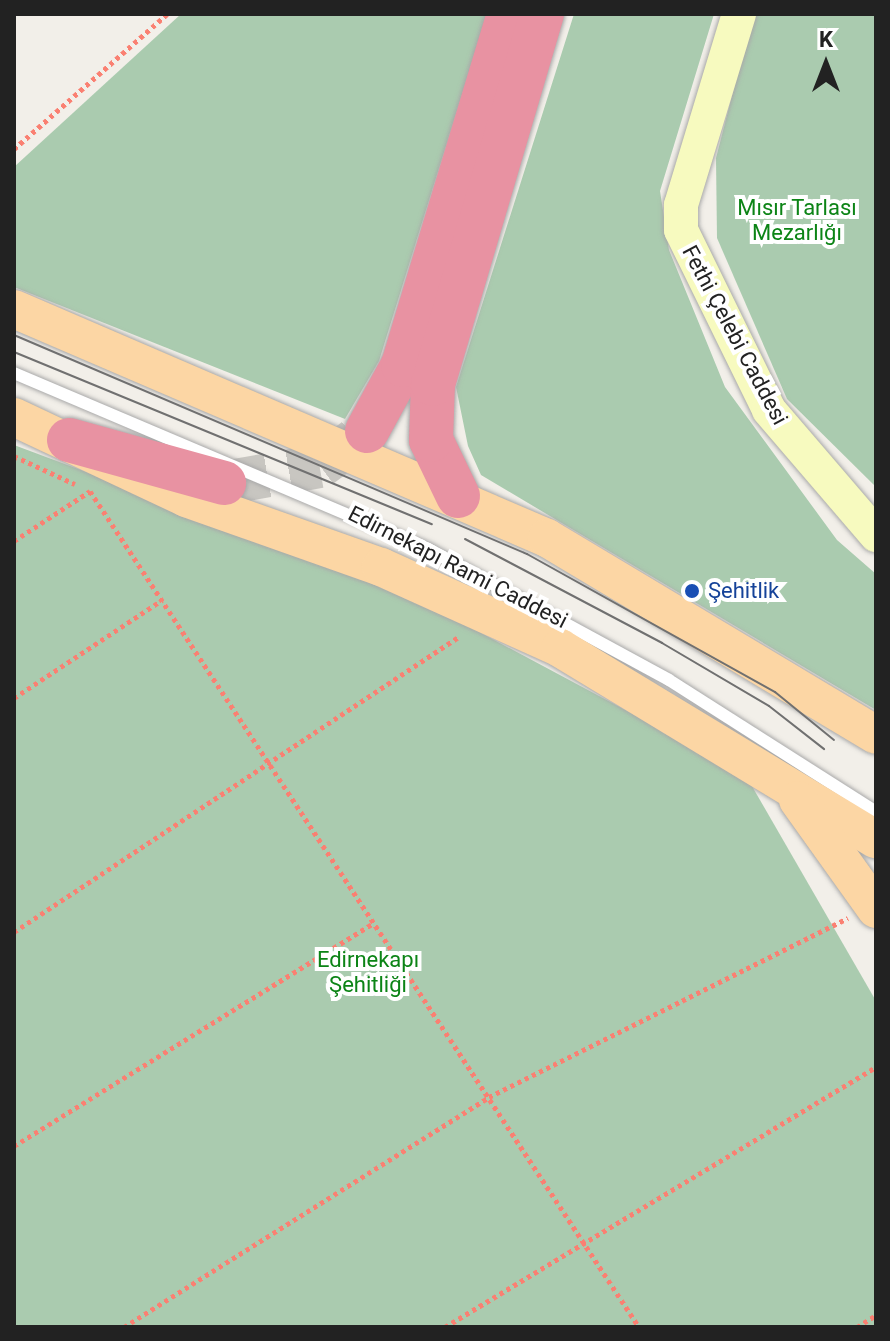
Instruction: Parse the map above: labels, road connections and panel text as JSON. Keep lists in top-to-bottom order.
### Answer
{
  "streets": {
    "street": ["Fethi Çelebi Caddesi"],
    "lane": ["Edirnekapı Rami Caddesi"]
  },
  "parks": ["Mısır Tarlası Mezarlığı", "Edirnekapı Şehitliği"],
  "places": ["Şehitlik"],
  "north": "top"
}
